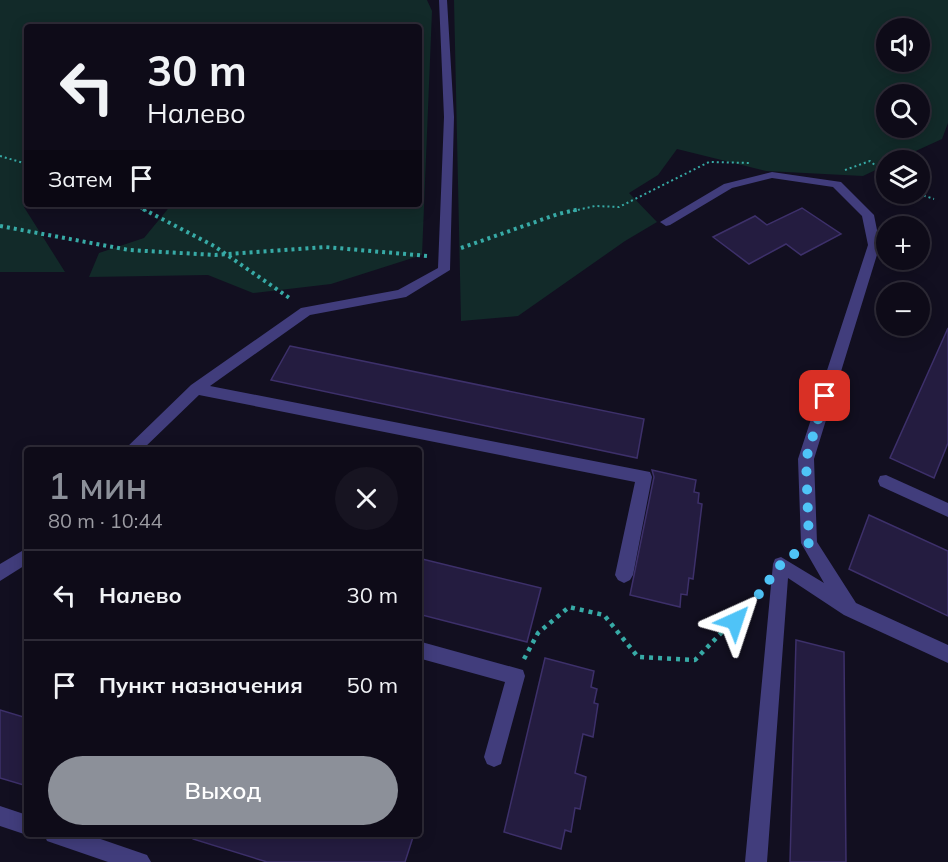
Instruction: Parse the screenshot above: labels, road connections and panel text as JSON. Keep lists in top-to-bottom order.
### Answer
{
  "page": {
    "map_buttons": ["+", "−"],
    "turn": ["30 m", "Налево"],
    "then": "Затем",
    "heading": ["1 мин", "80 m · 10:44"],
    "list": [
      {
        "name": "Налево",
        "value": "30 m"
      },
      {
        "name": "Пункт назначения",
        "value": "50 m"
      }
    ],
    "buttons": "Выход"
  }
}
